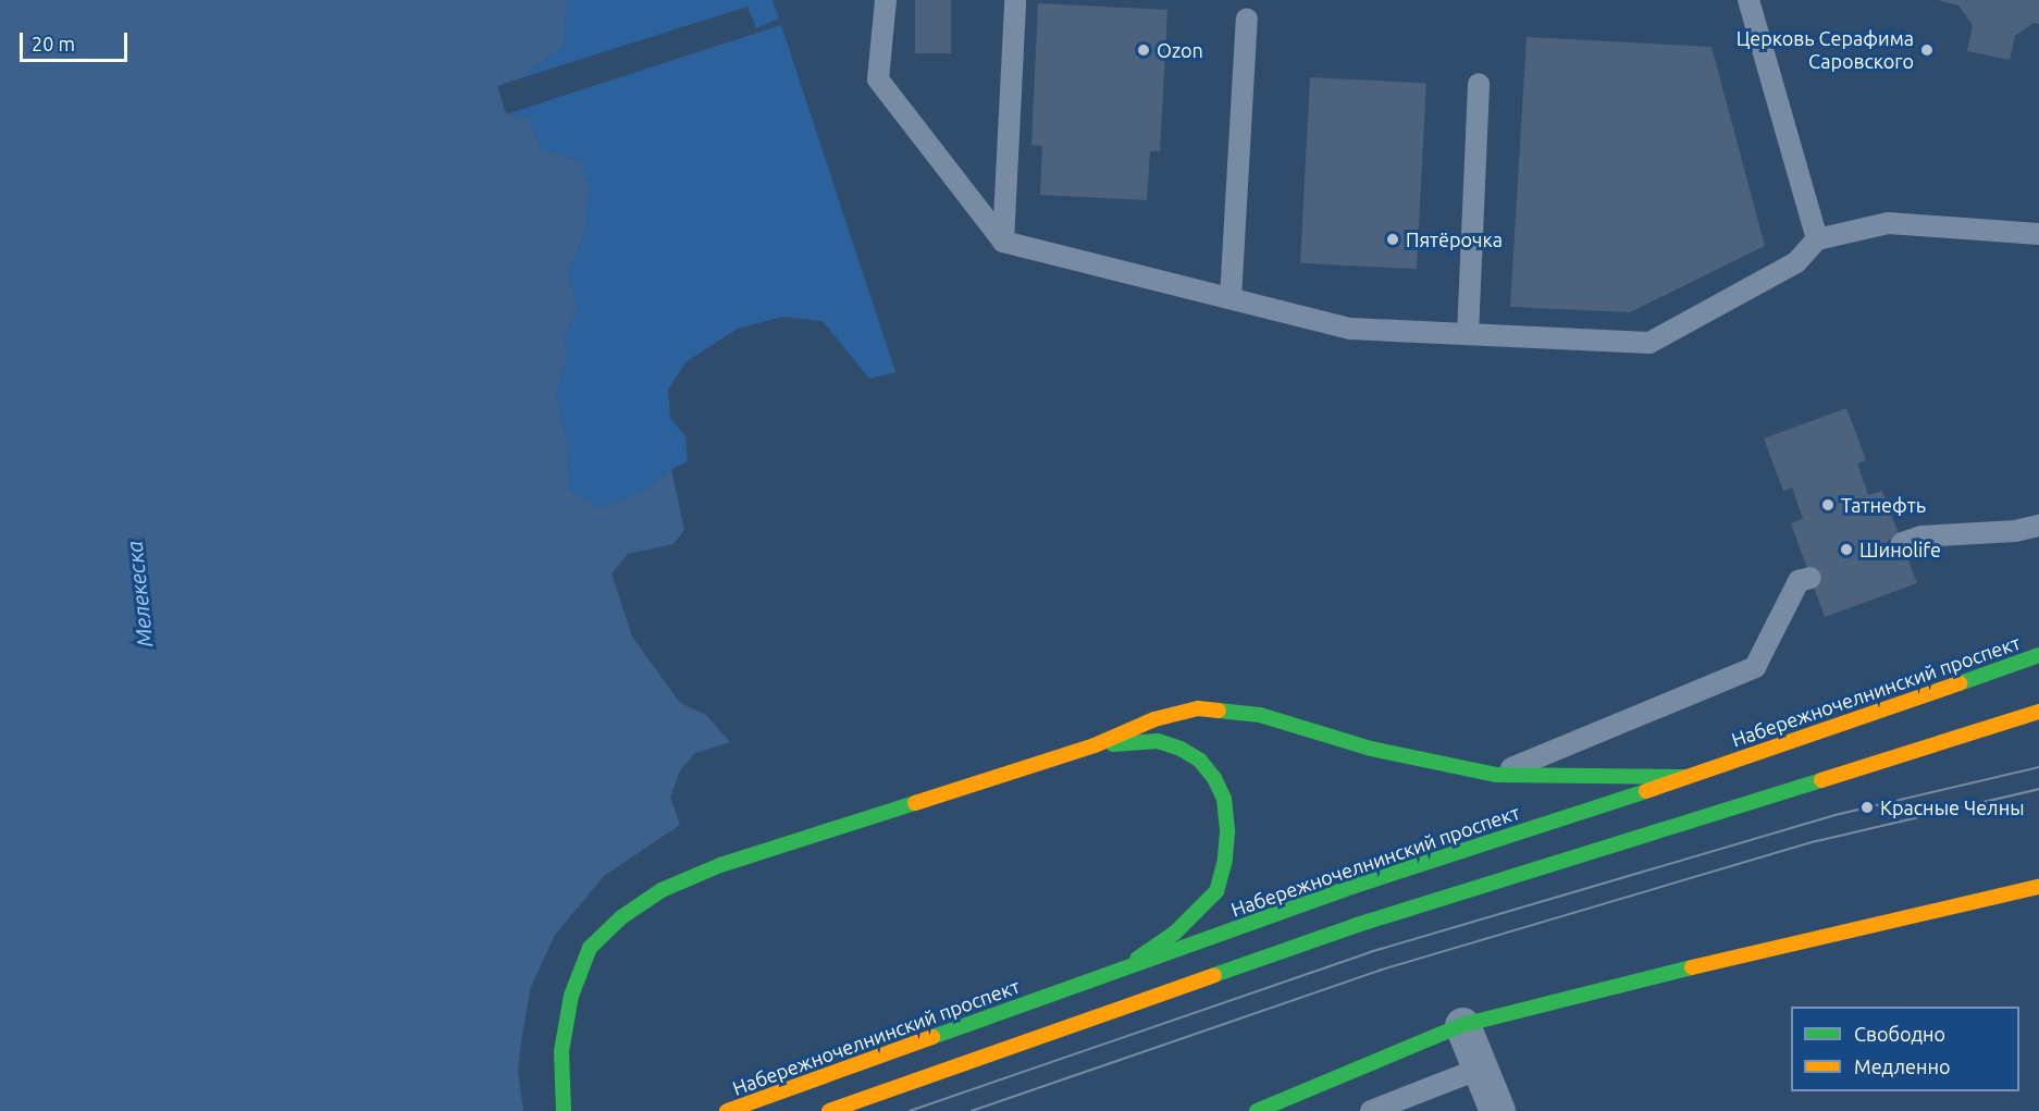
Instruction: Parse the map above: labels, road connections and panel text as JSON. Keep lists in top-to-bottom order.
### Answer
{
  "streets": {
    "main road": ["Набережночелнинский проспект"]
  },
  "water": ["Мелекеска"],
  "places": [
    "Ozon",
    "Церковь Серафима Саровского",
    "Пятёрочка",
    "Татнефть",
    "Шиноlife",
    "Красные Челны"
  ],
  "legend": ["Свободно", "Медленно"],
  "scale_bar": "20 m"
}
